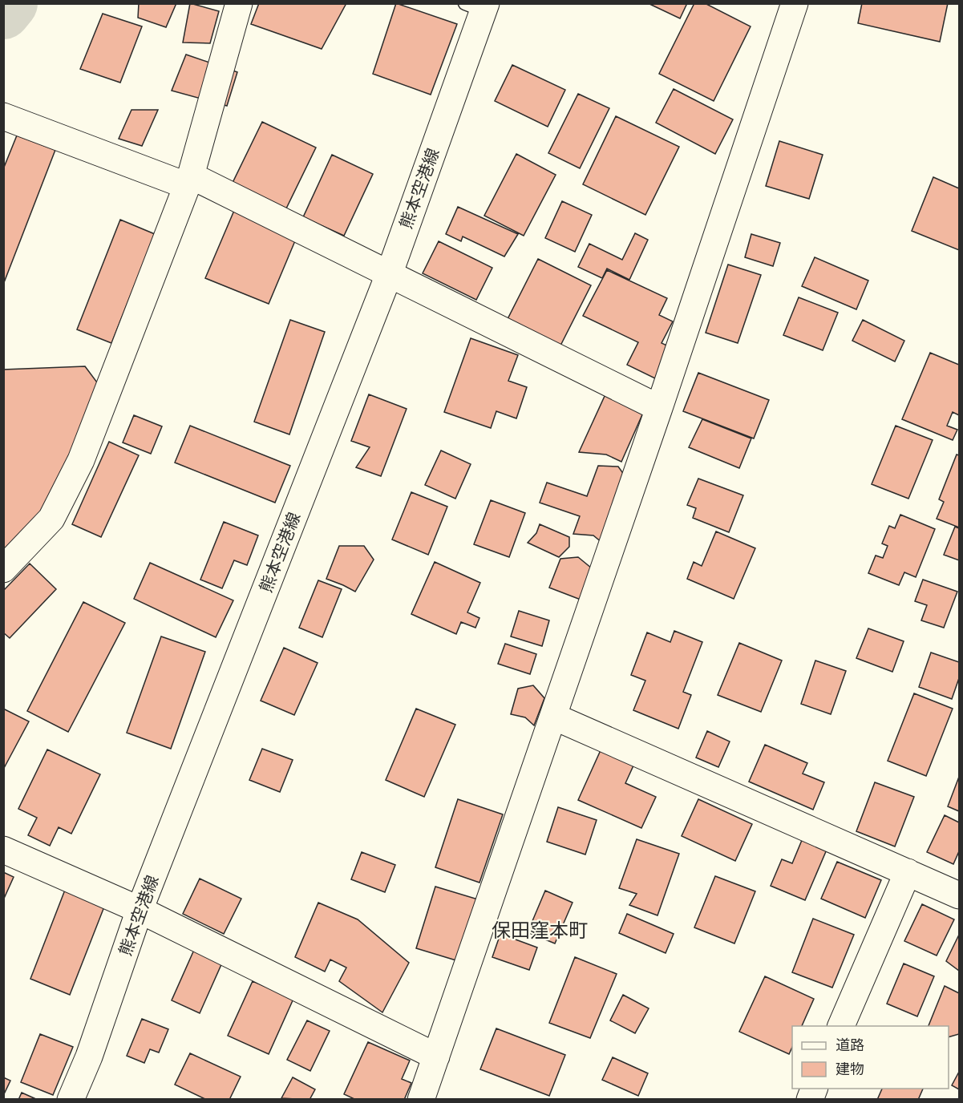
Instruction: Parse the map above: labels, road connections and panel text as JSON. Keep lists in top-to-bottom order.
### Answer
{
  "streets": {
    "street": ["熊本空港線"]
  },
  "districts": ["保田窪本町"],
  "legend": ["道路", "建物"]
}
